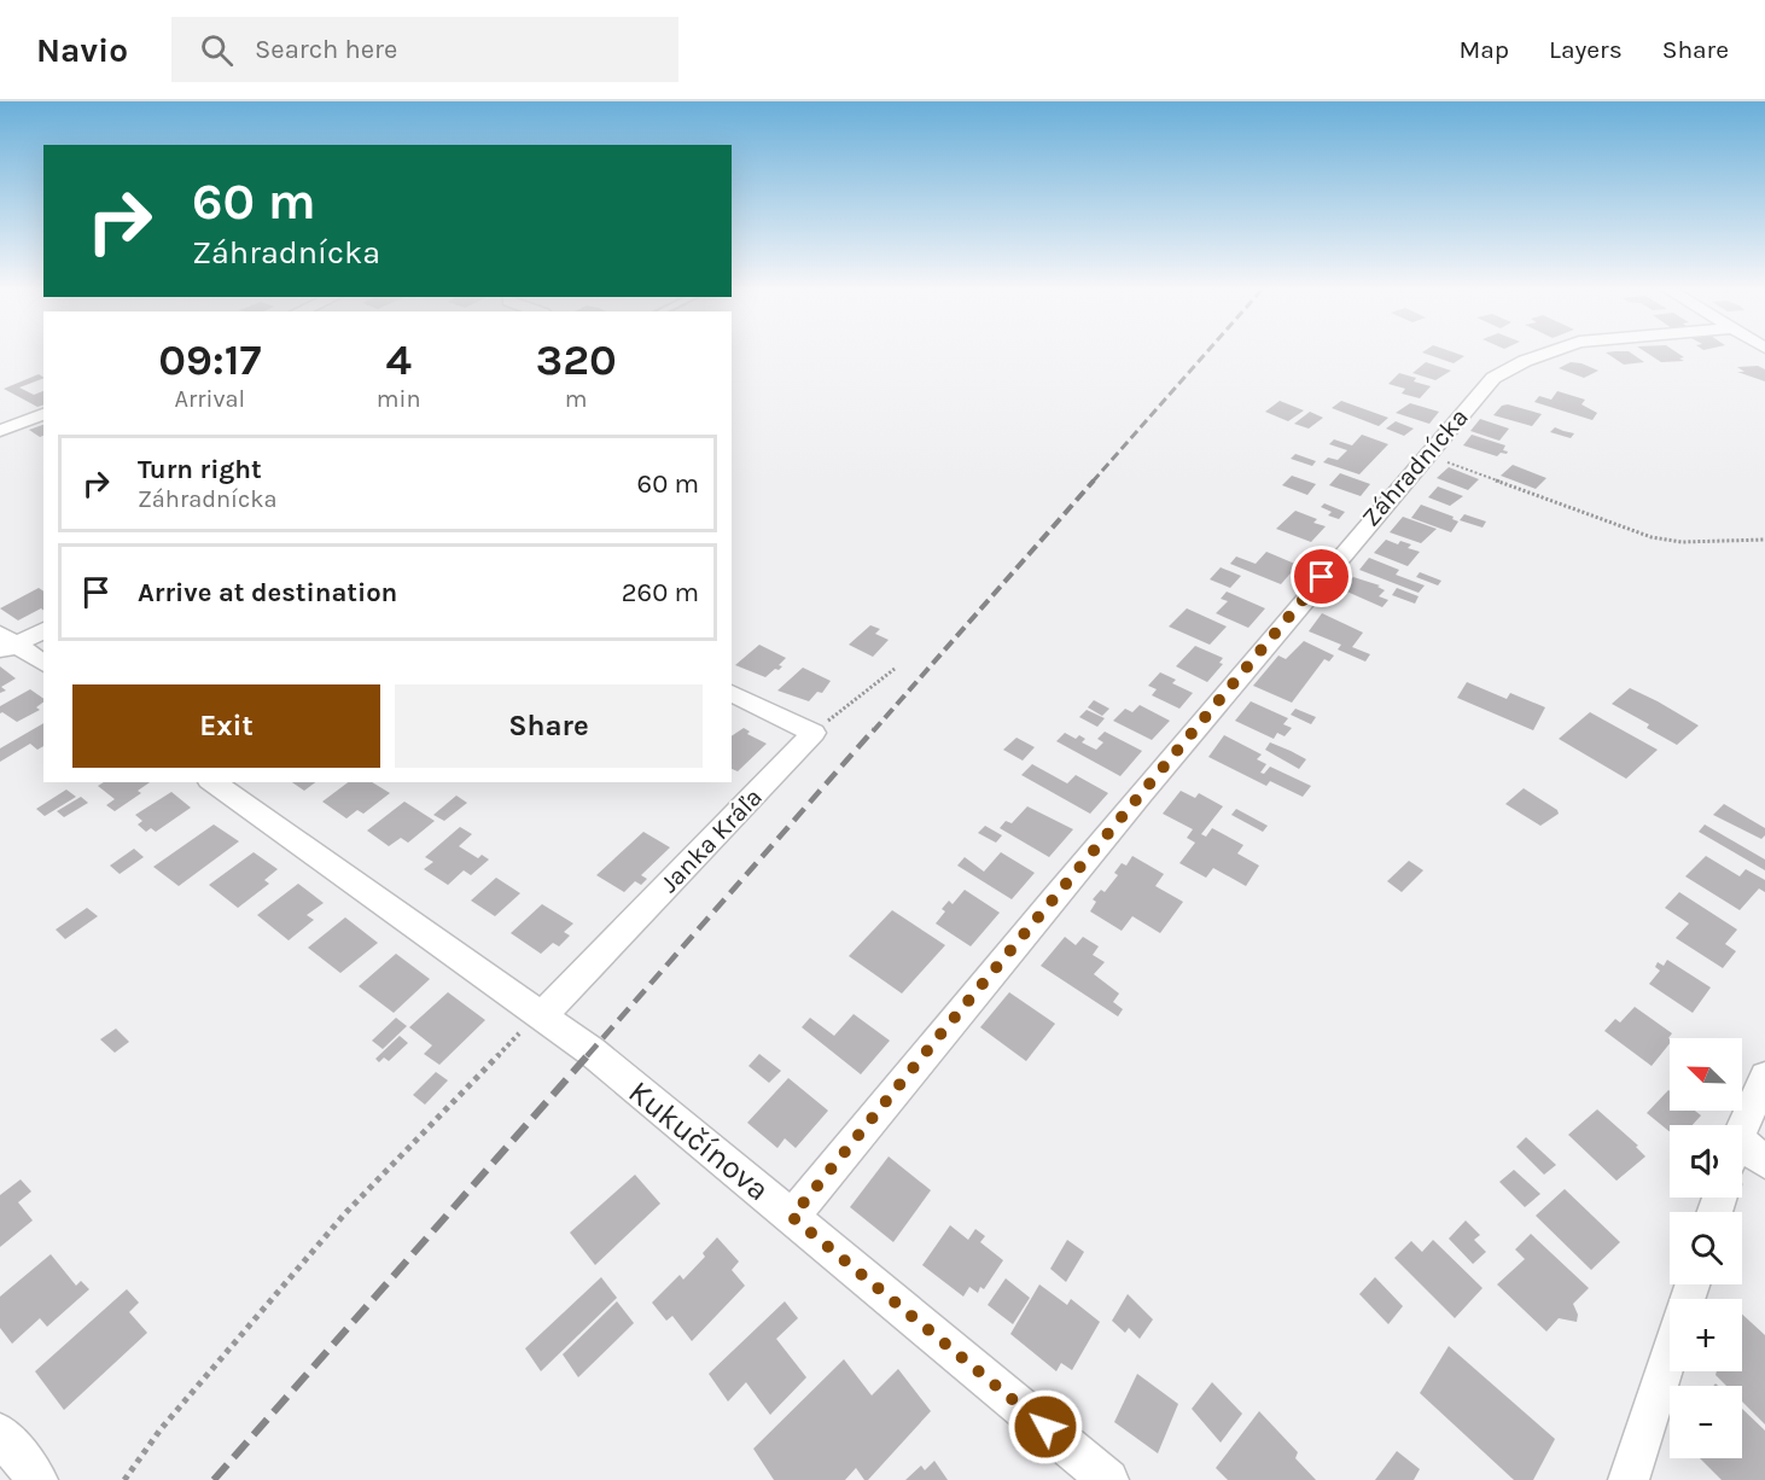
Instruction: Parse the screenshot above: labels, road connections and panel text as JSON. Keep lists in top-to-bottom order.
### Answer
{
  "streets": {
    "street": ["Záhradnícka", "Janka Kráľa", "Kukučínova"]
  },
  "crossings": [
    ["Záhradnícka", "Kukučínova"],
    ["Janka Kráľa", "Kukučínova"]
  ],
  "north": "top left",
  "page": {
    "header": "Navio",
    "search": "Search here",
    "nav": ["Map", "Layers", "Share"],
    "turn": ["60 m", "Záhradnícka"],
    "eta": [
      "09:17",
      "Arrival",
      "4",
      "min",
      "320",
      "m"
    ],
    "list": [
      {
        "name": "Turn right",
        "note": "Záhradnícka",
        "value": "60 m"
      },
      {
        "name": "Arrive at destination",
        "value": "260 m"
      }
    ],
    "buttons": ["Exit", "Share"],
    "map_buttons": ["+", "−"]
  }
}
